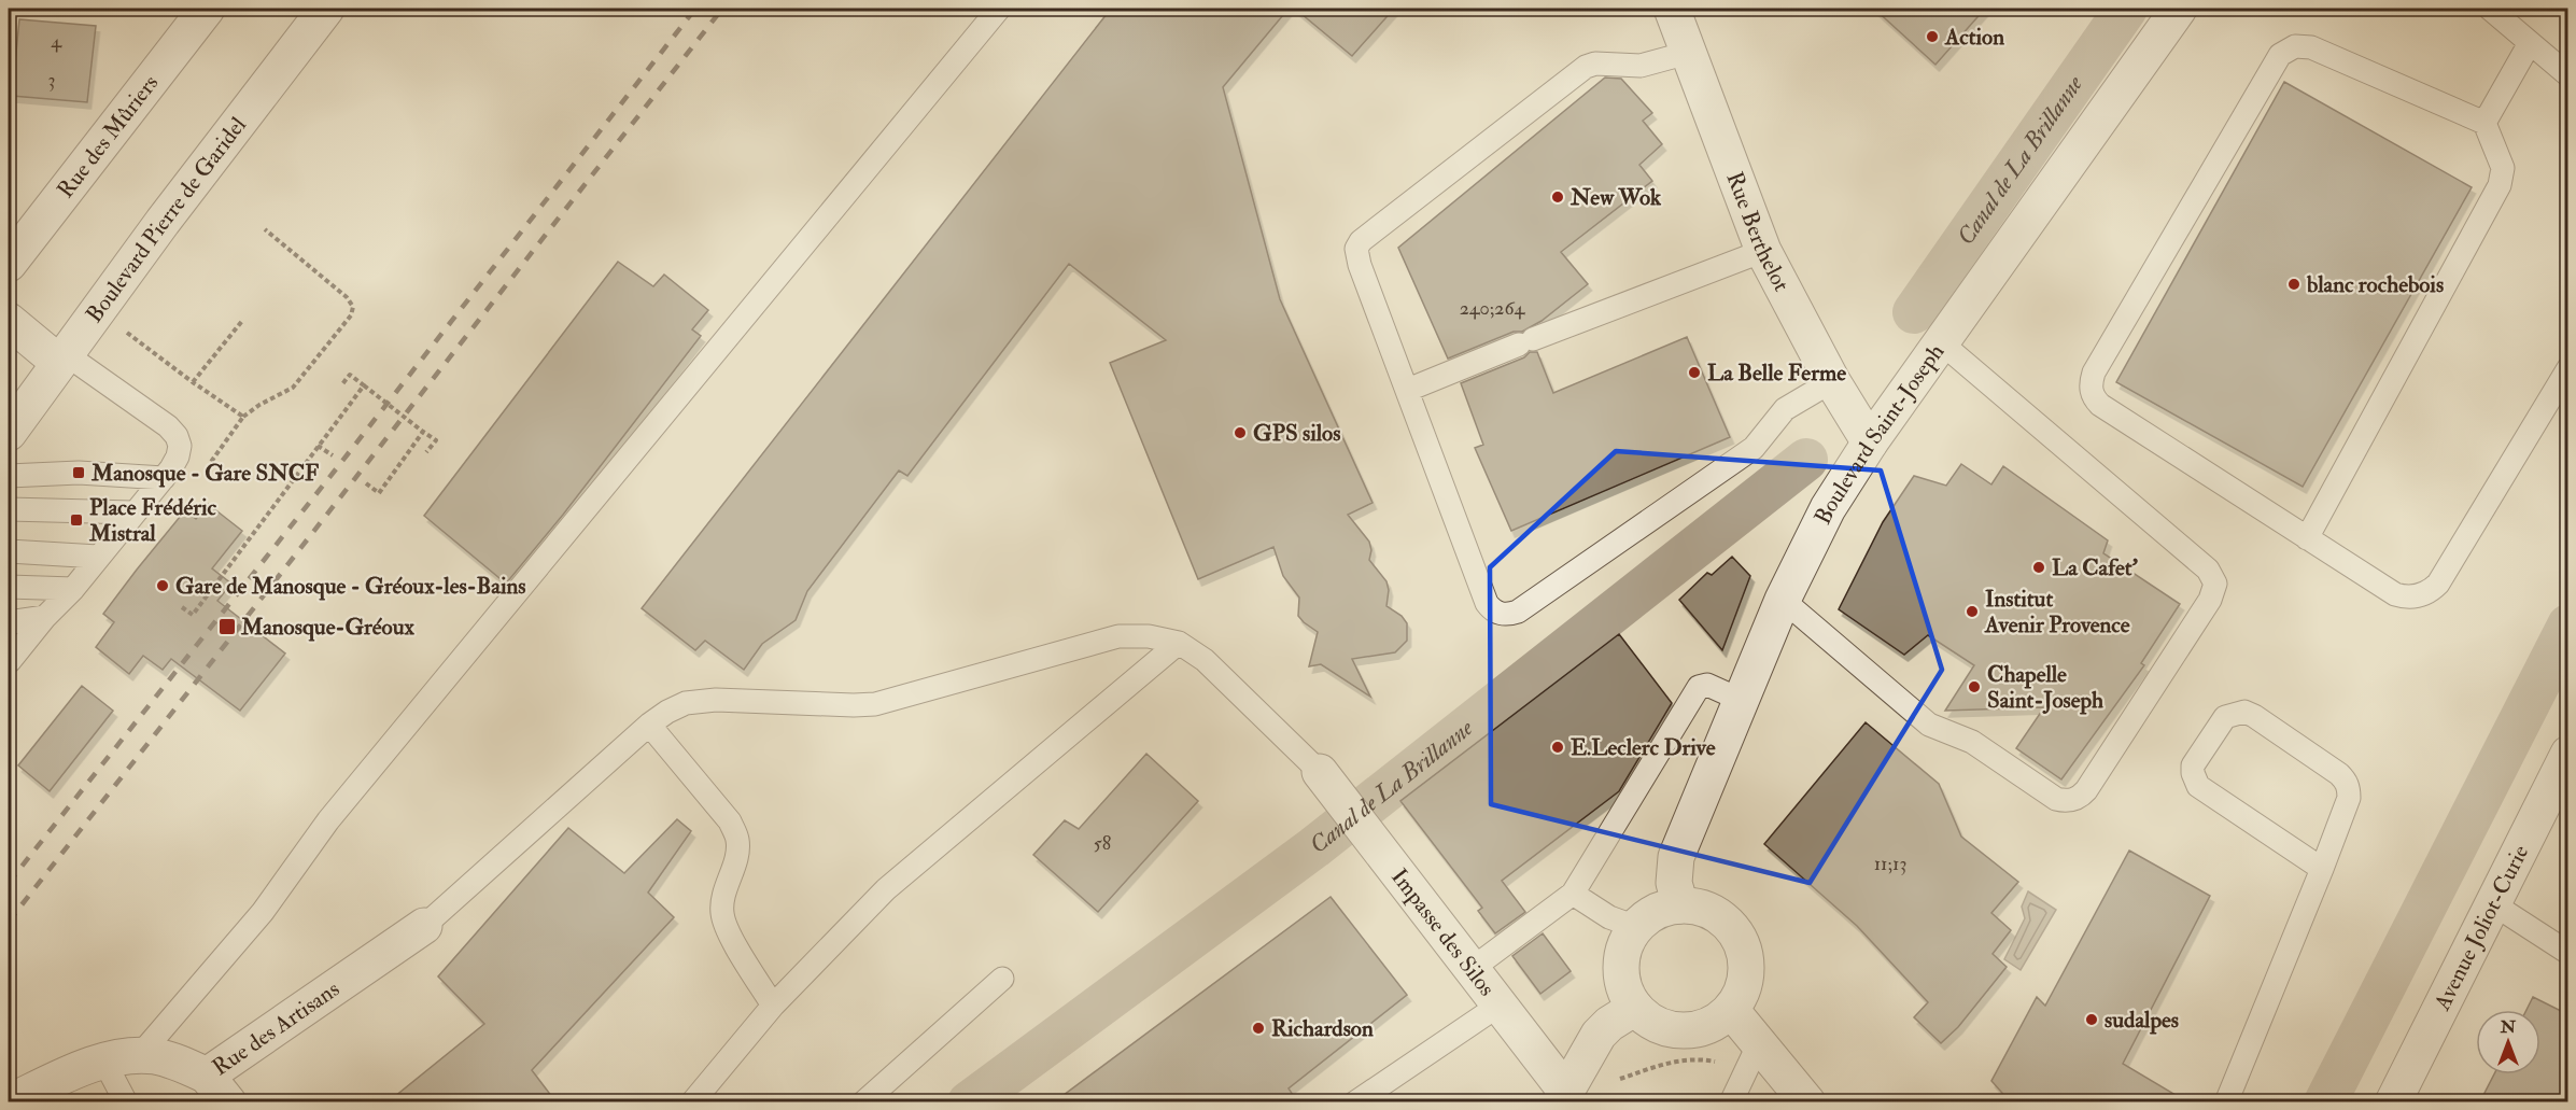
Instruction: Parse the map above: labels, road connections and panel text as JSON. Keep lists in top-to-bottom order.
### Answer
{
  "streets": {
    "street": [
      "Rue des Mûriers",
      "Boulevard Pierre de Garidel",
      "Rue Berthelot",
      "Boulevard Saint-Joseph",
      "Avenue Joliot-Curie",
      "Impasse des Silos",
      "Rue des Artisans"
    ]
  },
  "crossings": [
    ["Rue Berthelot", "Boulevard Saint-Joseph"]
  ],
  "water": ["Canal de La Brillanne"],
  "places": {
    "other": [
      "Action",
      "New Wok",
      "blanc rochebois",
      "La Belle Ferme",
      "GPS silos",
      "La Cafet'",
      "Gare de Manosque - Gréoux-les-Bains",
      "Institut Avenir Provence",
      "Chapelle Saint-Joseph",
      "E.Leclerc Drive",
      "sudalpes",
      "Richardson"
    ],
    "transit": ["Manosque - Gare SNCF", "Place Frédéric Mistral", "Manosque-Gréoux"]
  },
  "house_numbers": [
    "4",
    "3",
    "240;264",
    "58",
    "11;13"
  ],
  "north": "top"
}
